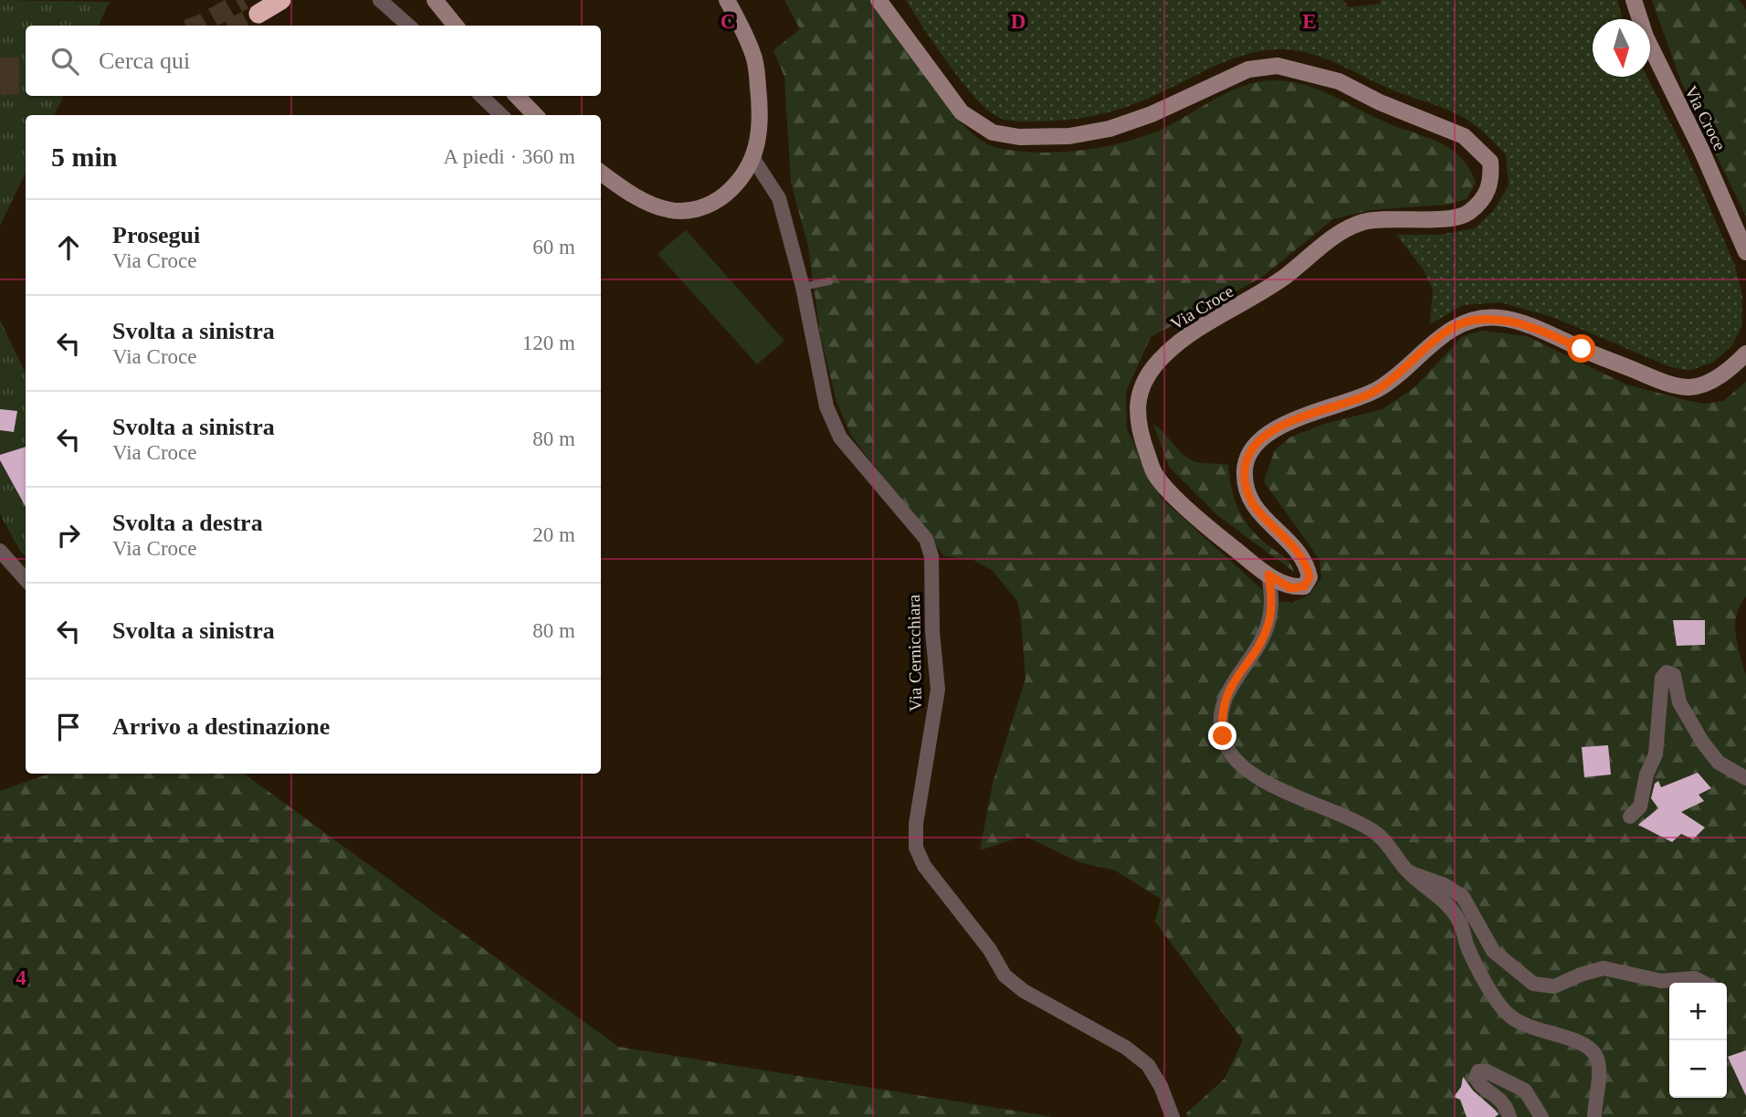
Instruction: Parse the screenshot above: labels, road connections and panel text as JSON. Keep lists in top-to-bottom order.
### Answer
{
  "streets": {
    "street": ["Via Croce", "Via Cernicchiara"]
  },
  "north": "bottom",
  "page": {
    "search": "Cerca qui",
    "heading": ["5 min", "A piedi · 360 m"],
    "list": [
      ["Prosegui", "Via Croce", "60 m"],
      ["Svolta a sinistra", "Via Croce", "120 m"],
      ["Svolta a sinistra", "Via Croce", "80 m"],
      ["Svolta a destra", "Via Croce", "20 m"],
      ["Svolta a sinistra", "80 m"],
      "Arrivo a destinazione"
    ],
    "map_buttons": ["+", "−"]
  },
  "grid": {
    "columns": ["C", "D", "E"],
    "rows": ["4"]
  }
}
